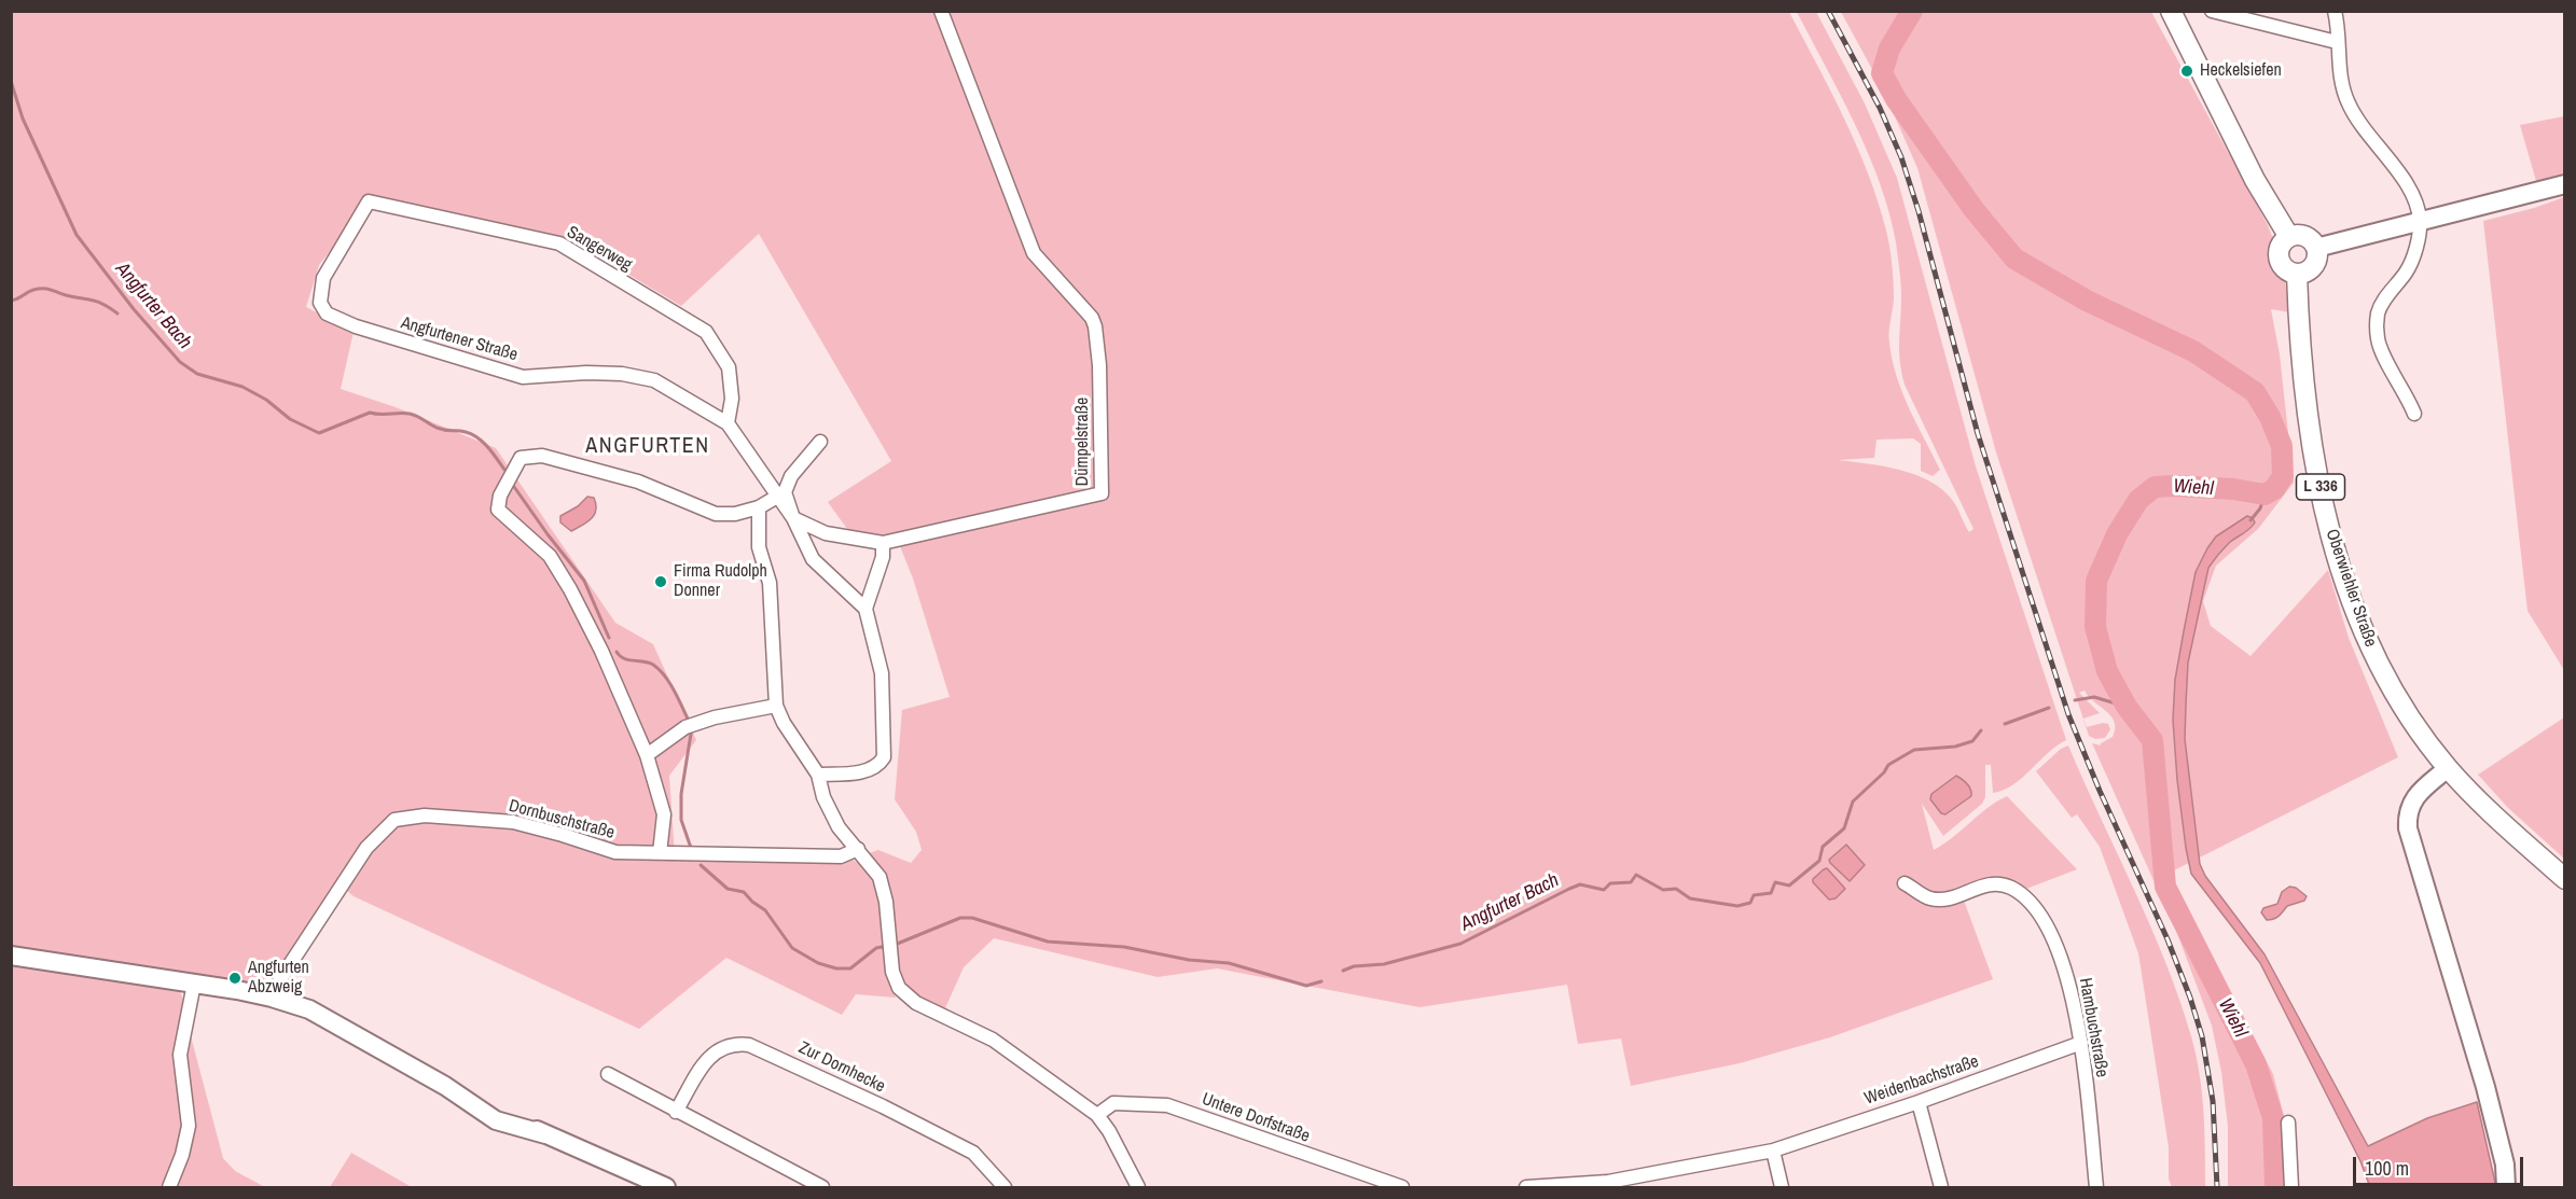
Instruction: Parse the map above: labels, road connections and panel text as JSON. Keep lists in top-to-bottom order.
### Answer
{
  "streets": {
    "main road": ["L 336", "Oberwiehler Straße"],
    "street": [
      "Sangerweg",
      "Angfurtener Straße",
      "Dümpelstraße",
      "Dornbuschstraße",
      "Hambuchstraße",
      "Zur Dornhecke",
      "Weidenbachstraße",
      "Untere Dorfstraße"
    ]
  },
  "crossings": [
    ["Sangerweg", "Angfurtener Straße"],
    ["Angfurtener Straße", "Dümpelstraße"],
    ["Hambuchstraße", "Weidenbachstraße"]
  ],
  "districts": ["ANGFURTEN"],
  "water": ["Angfurter Bach", "Wiehl"],
  "places": ["Heckelsiefen", "Firma Rudolph Donner", "Angfurten Abzweig"],
  "scale_bar": "100 m"
}
